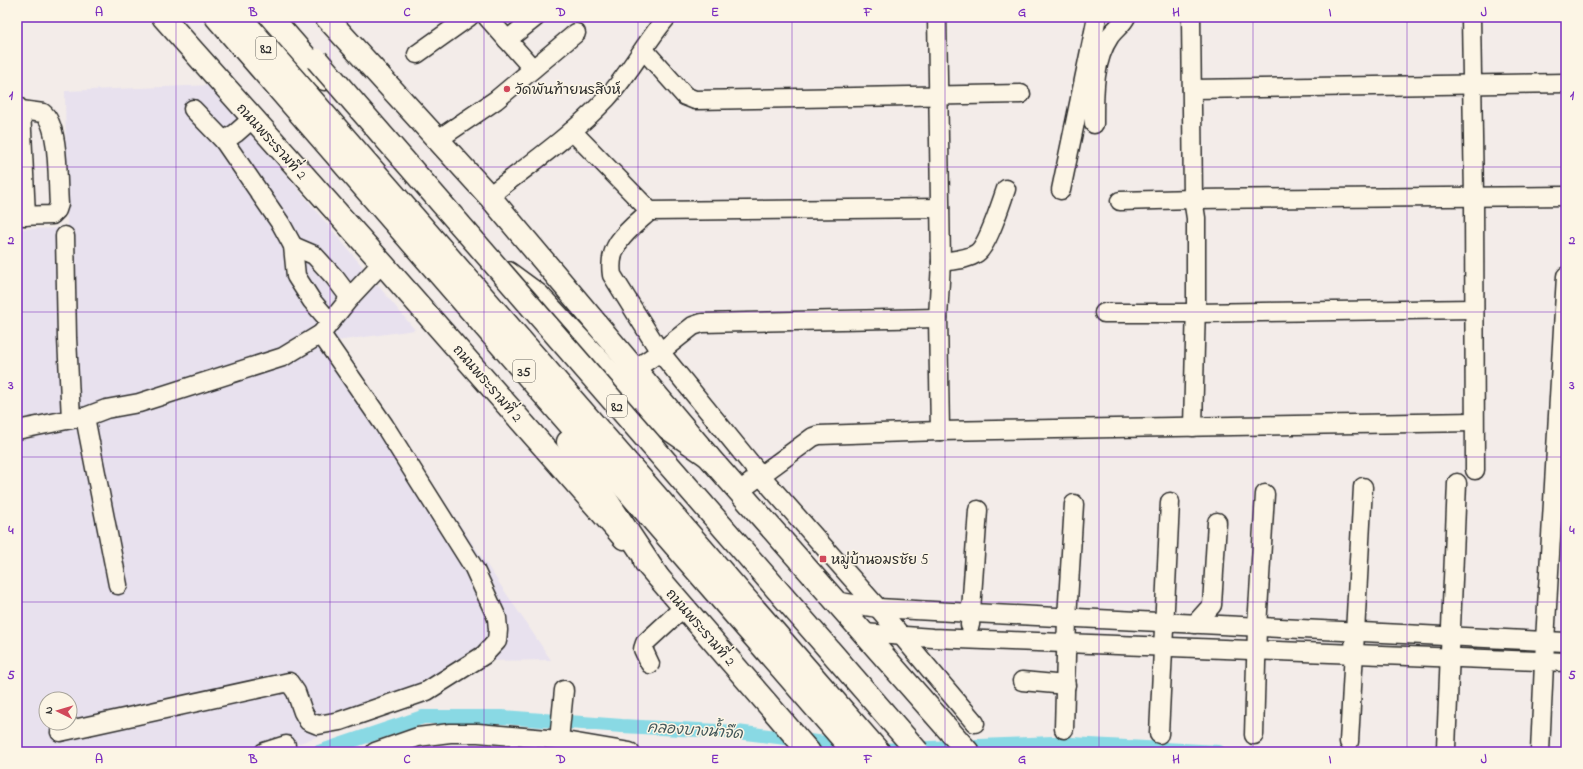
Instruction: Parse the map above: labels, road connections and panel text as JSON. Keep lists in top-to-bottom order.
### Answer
{
  "streets": {
    "main road": ["82", "ถนนพระรามที่ 2", "35"]
  },
  "water": ["คลองบางน้ำจืด"],
  "places": {
    "other": ["วัดพันท้ายนรสิงห์"],
    "transit": ["หมู่บ้านอมรชัย 5"]
  },
  "north": "left",
  "grid": {
    "columns": [
      "A",
      "B",
      "C",
      "D",
      "E",
      "F",
      "G",
      "H",
      "I",
      "J"
    ],
    "rows": [
      "1",
      "2",
      "3",
      "4",
      "5"
    ]
  }
}
